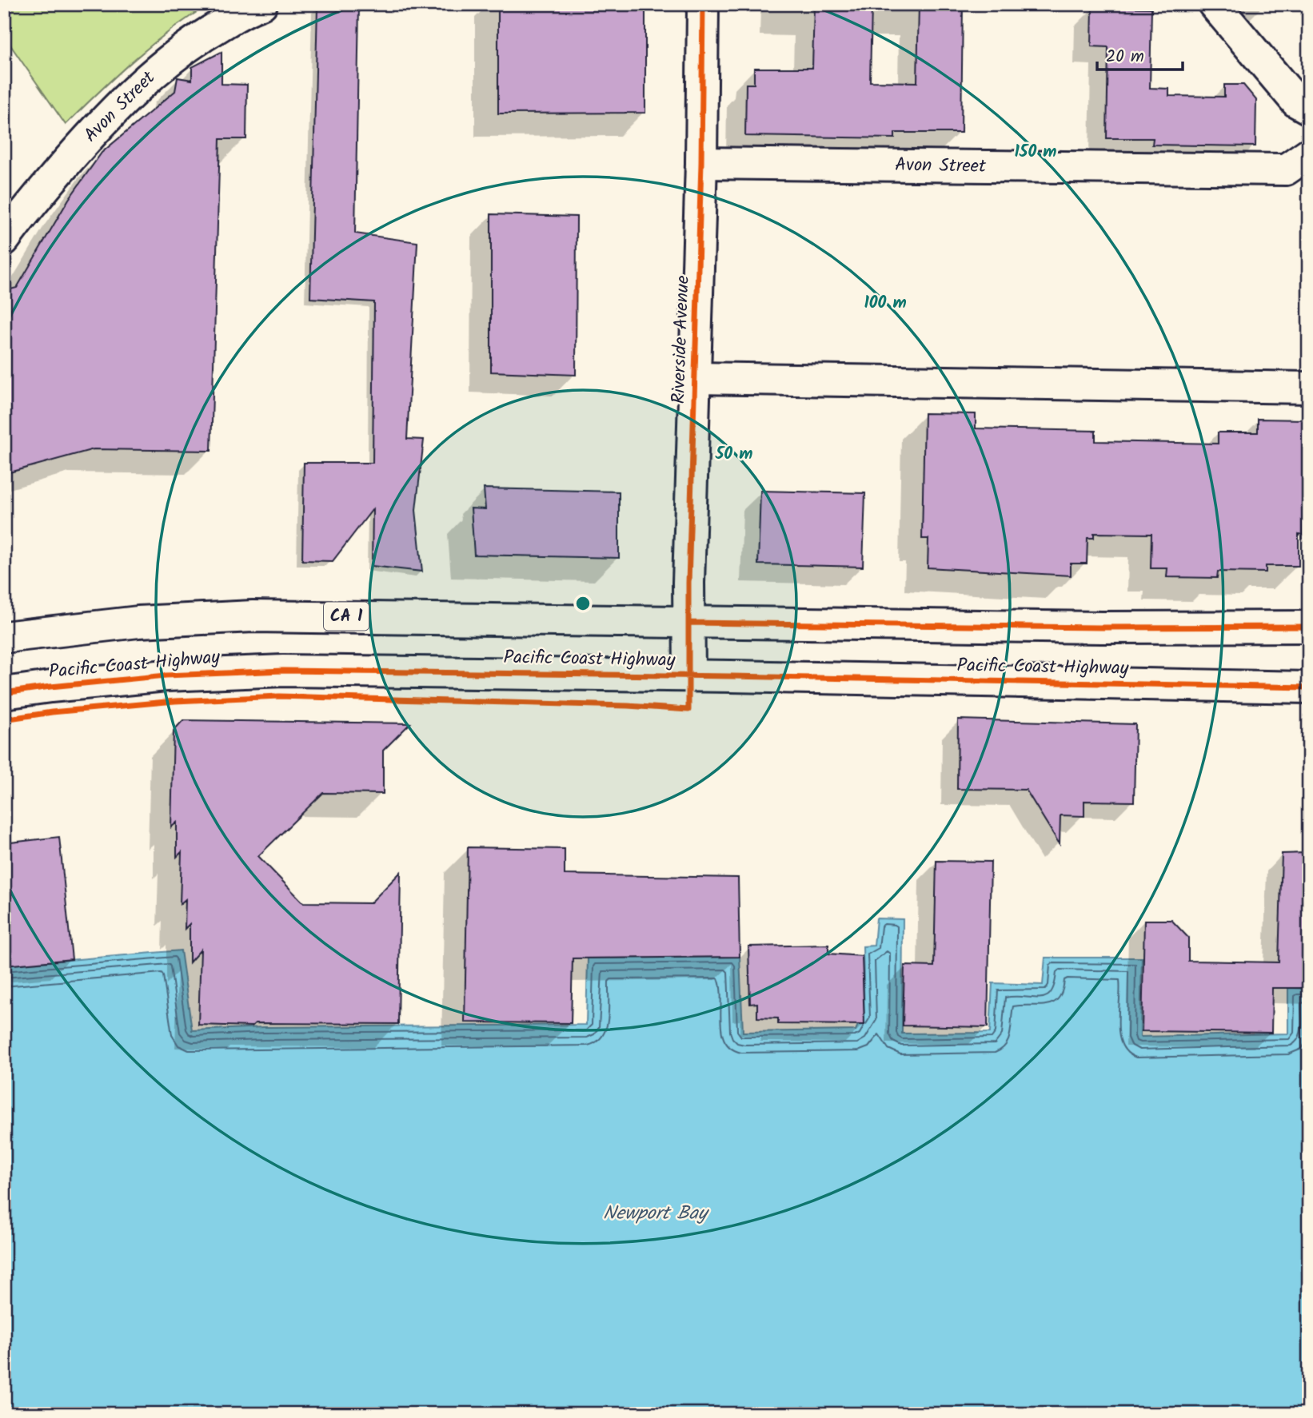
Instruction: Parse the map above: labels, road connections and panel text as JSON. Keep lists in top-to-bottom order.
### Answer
{
  "streets": {
    "main road": [
      "Avon Street",
      "Riverside Avenue",
      "CA 1",
      "Pacific Coast Highway"
    ]
  },
  "crossings": [
    ["Avon Street", "Riverside Avenue"],
    ["Riverside Avenue", "Pacific Coast Highway"]
  ],
  "water": ["Newport Bay"],
  "scale_bar": "20 m",
  "rings": ["150 m", "100 m", "50 m"]
}
